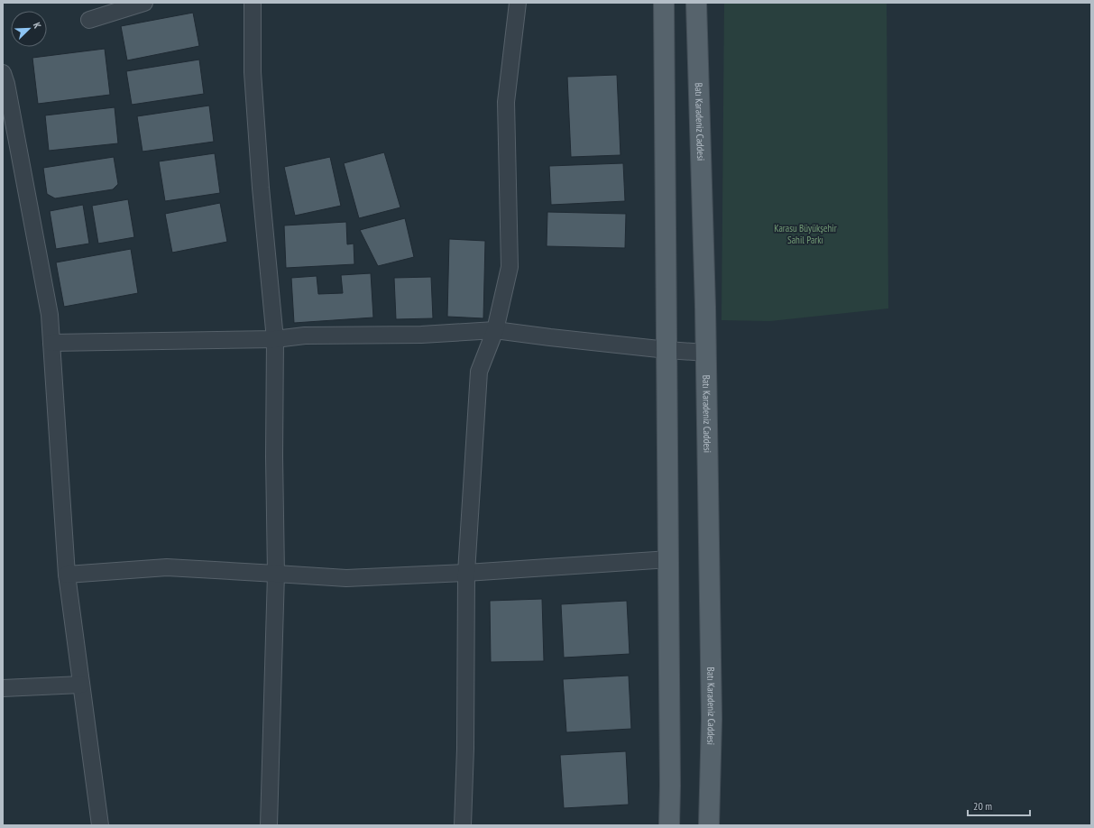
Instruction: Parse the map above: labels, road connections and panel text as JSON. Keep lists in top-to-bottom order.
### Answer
{
  "streets": {
    "main road": ["Batı Karadeniz Caddesi"]
  },
  "parks": ["Karasu Büyükşehir Sahil Parkı"],
  "scale_bar": "20 m",
  "north": "top right"
}
